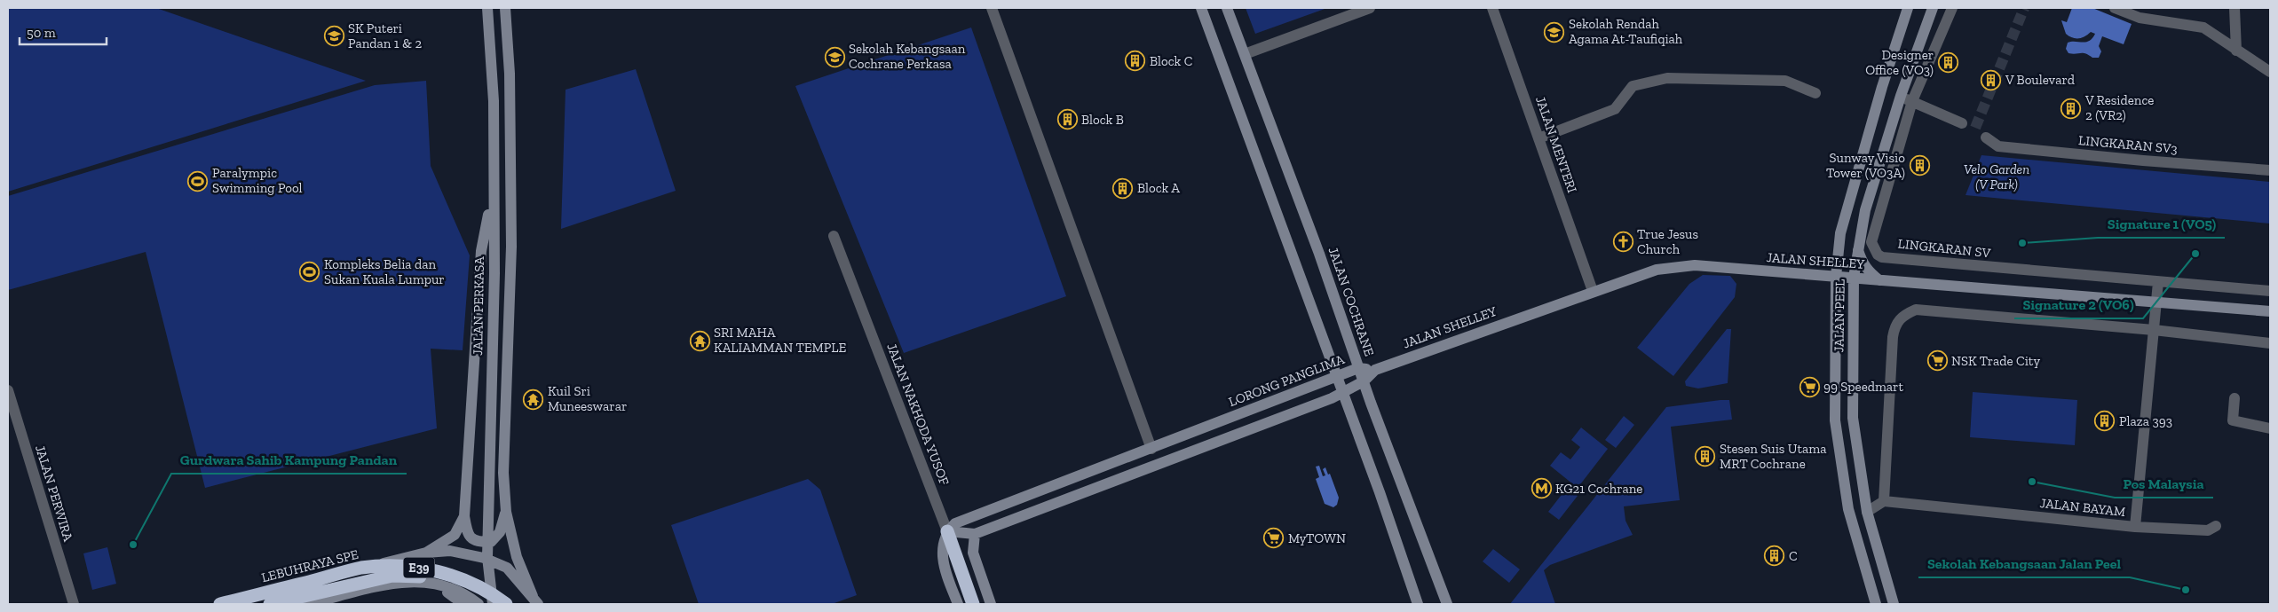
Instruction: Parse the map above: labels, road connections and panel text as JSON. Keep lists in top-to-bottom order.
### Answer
{
  "streets": {
    "highway": ["LEBUHRAYA SPE", "E39"],
    "street": [
      "JALAN MENTERI",
      "LINGKARAN SV3",
      "LINGKARAN SV",
      "JALAN SHELLEY",
      "JALAN COCHRANE",
      "JALAN PERKASA",
      "JALAN PEEL",
      "LORONG PANGLIMA",
      "JALAN NAKHODA YUSOF",
      "JALAN PERWIRA",
      "JALAN BAYAM"
    ]
  },
  "crossings": [
    ["JALAN MENTERI", "JALAN SHELLEY"],
    ["LINGKARAN SV", "JALAN BAYAM"],
    ["JALAN SHELLEY", "JALAN PEEL"],
    ["JALAN SHELLEY", "LORONG PANGLIMA"],
    ["JALAN SHELLEY", "JALAN BAYAM"],
    ["JALAN COCHRANE", "LORONG PANGLIMA"],
    ["JALAN PERKASA", "LEBUHRAYA SPE"],
    ["LORONG PANGLIMA", "JALAN NAKHODA YUSOF"]
  ],
  "parks": ["Velo Garden (V Park)"],
  "places": {
    "school or university": ["Sekolah Rendah Agama At-Taufiqiah", "SK Puteri Pandan 1 & 2", "Sekolah Kebangsaan Cochrane Perkasa"],
    "building": [
      "Block C",
      "Designer Office (VO3)",
      "V Boulevard",
      "V Residence 2 (VR2)",
      "Block B",
      "Sunway Visio Tower (VO3A)",
      "Block A",
      "Plaza 393",
      "Stesen Suis Utama MRT Cochrane",
      "C"
    ],
    "sports": ["Paralympic Swimming Pool", "Kompleks Belia dan Sukan Kuala Lumpur"],
    "church": ["True Jesus Church"],
    "other": [
      "Signature 1 (VO5)",
      "Signature 2 (VO6)",
      "Pos Malaysia",
      "Gurdwara Sahib Kampung Pandan",
      "Sekolah Kebangsaan Jalan Peel"
    ],
    "temple": ["SRI MAHA KALIAMMAN TEMPLE", "Kuil Sri Muneeswarar"],
    "supermarket": ["NSK Trade City", "99 Speedmart", "MyTOWN"],
    "metro station": ["KG21 Cochrane"]
  },
  "scale_bar": "50 m"
}
